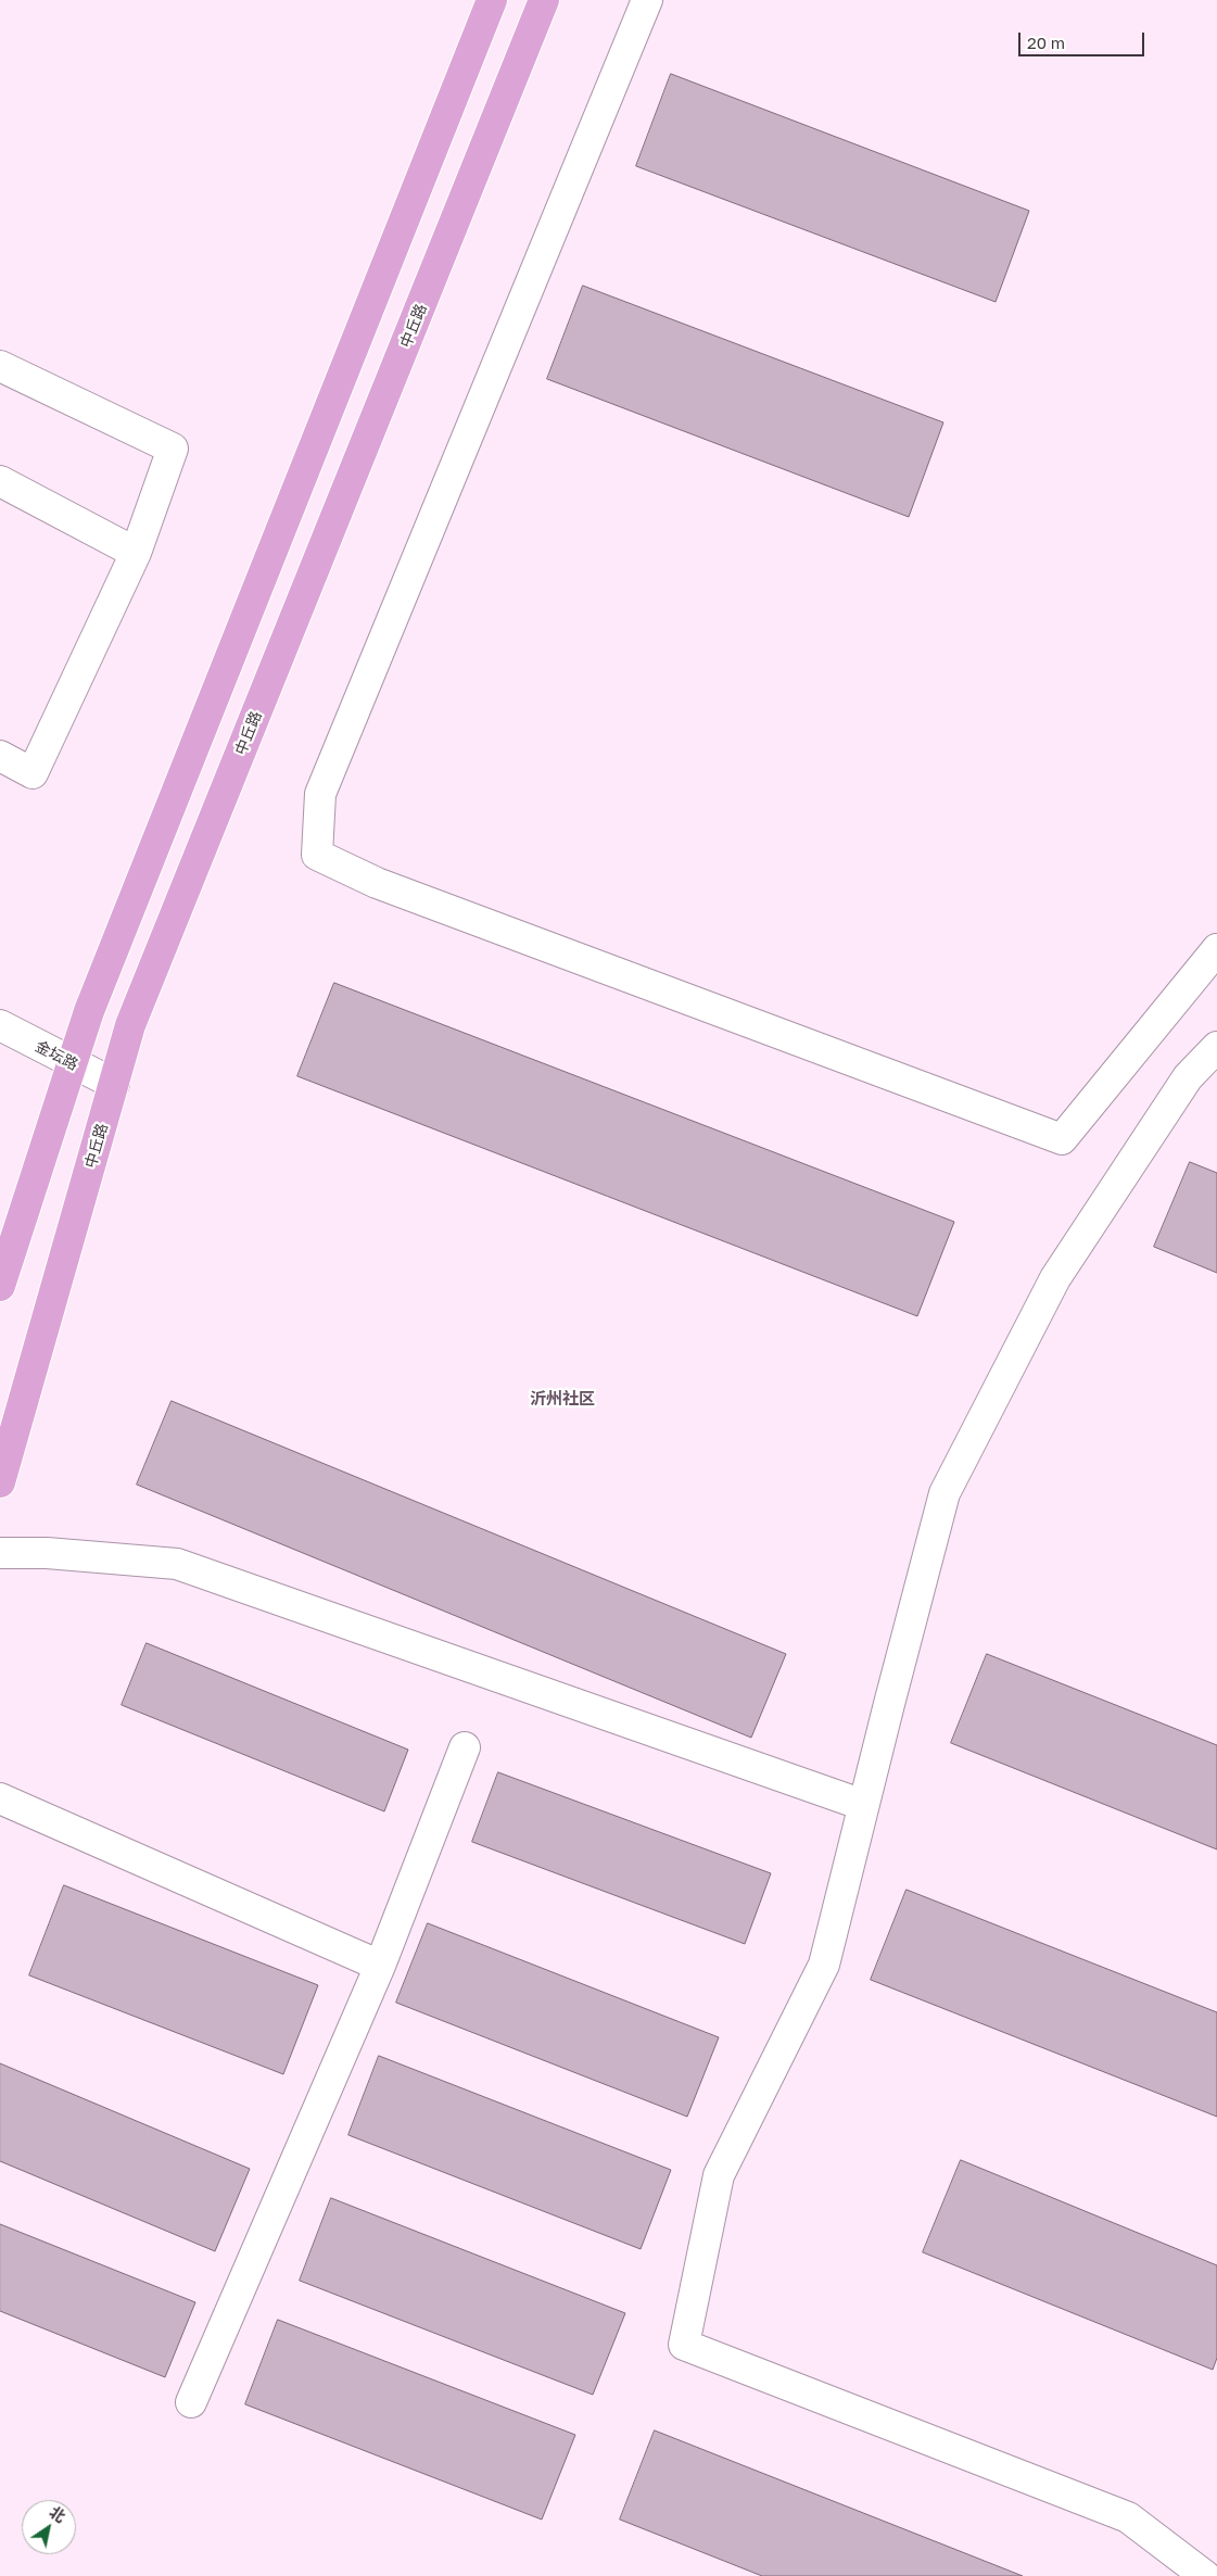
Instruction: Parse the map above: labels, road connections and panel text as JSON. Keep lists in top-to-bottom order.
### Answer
{
  "streets": {
    "main road": ["中丘路"],
    "street": ["金坛路"]
  },
  "crossings": [
    ["中丘路", "金坛路"]
  ],
  "districts": ["沂州社区"],
  "scale_bar": "20 m",
  "north": "top right"
}
